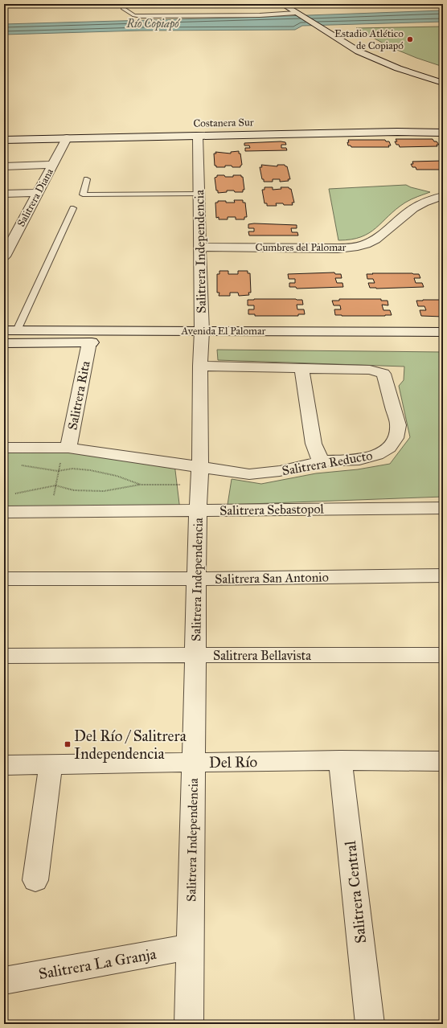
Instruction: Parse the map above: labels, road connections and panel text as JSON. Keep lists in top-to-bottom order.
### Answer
{
  "streets": {
    "street": [
      "Costanera Sur",
      "Salitrera Diana",
      "Cumbres del Palomar",
      "Salitrera Independencia",
      "Avenida El Palomar",
      "Salitrera Rita",
      "Salitrera Reducto",
      "Salitrera Sebastopol",
      "Salitrera San Antonio",
      "Salitrera Bellavista",
      "Del Río",
      "Salitrera Central",
      "Salitrera La Granja"
    ]
  },
  "crossings": [
    ["Costanera Sur", "Salitrera Diana"],
    ["Costanera Sur", "Salitrera Independencia"],
    ["Cumbres del Palomar", "Salitrera Independencia"],
    ["Salitrera Independencia", "Avenida El Palomar"],
    ["Salitrera Independencia", "Salitrera Reducto"],
    ["Salitrera Independencia", "Salitrera Sebastopol"],
    ["Salitrera Independencia", "Salitrera San Antonio"],
    ["Salitrera Independencia", "Salitrera Bellavista"],
    ["Salitrera Independencia", "Del Río"],
    ["Salitrera Independencia", "Salitrera La Granja"],
    ["Avenida El Palomar", "Salitrera Rita"],
    ["Salitrera Rita", "Salitrera Reducto"],
    ["Del Río", "Salitrera Central"]
  ],
  "water": ["Río Copiapó"],
  "places": {
    "other": ["Estadio Atlético de Copiapó"],
    "transit": ["Del Río / Salitrera Independencia"]
  }
}
